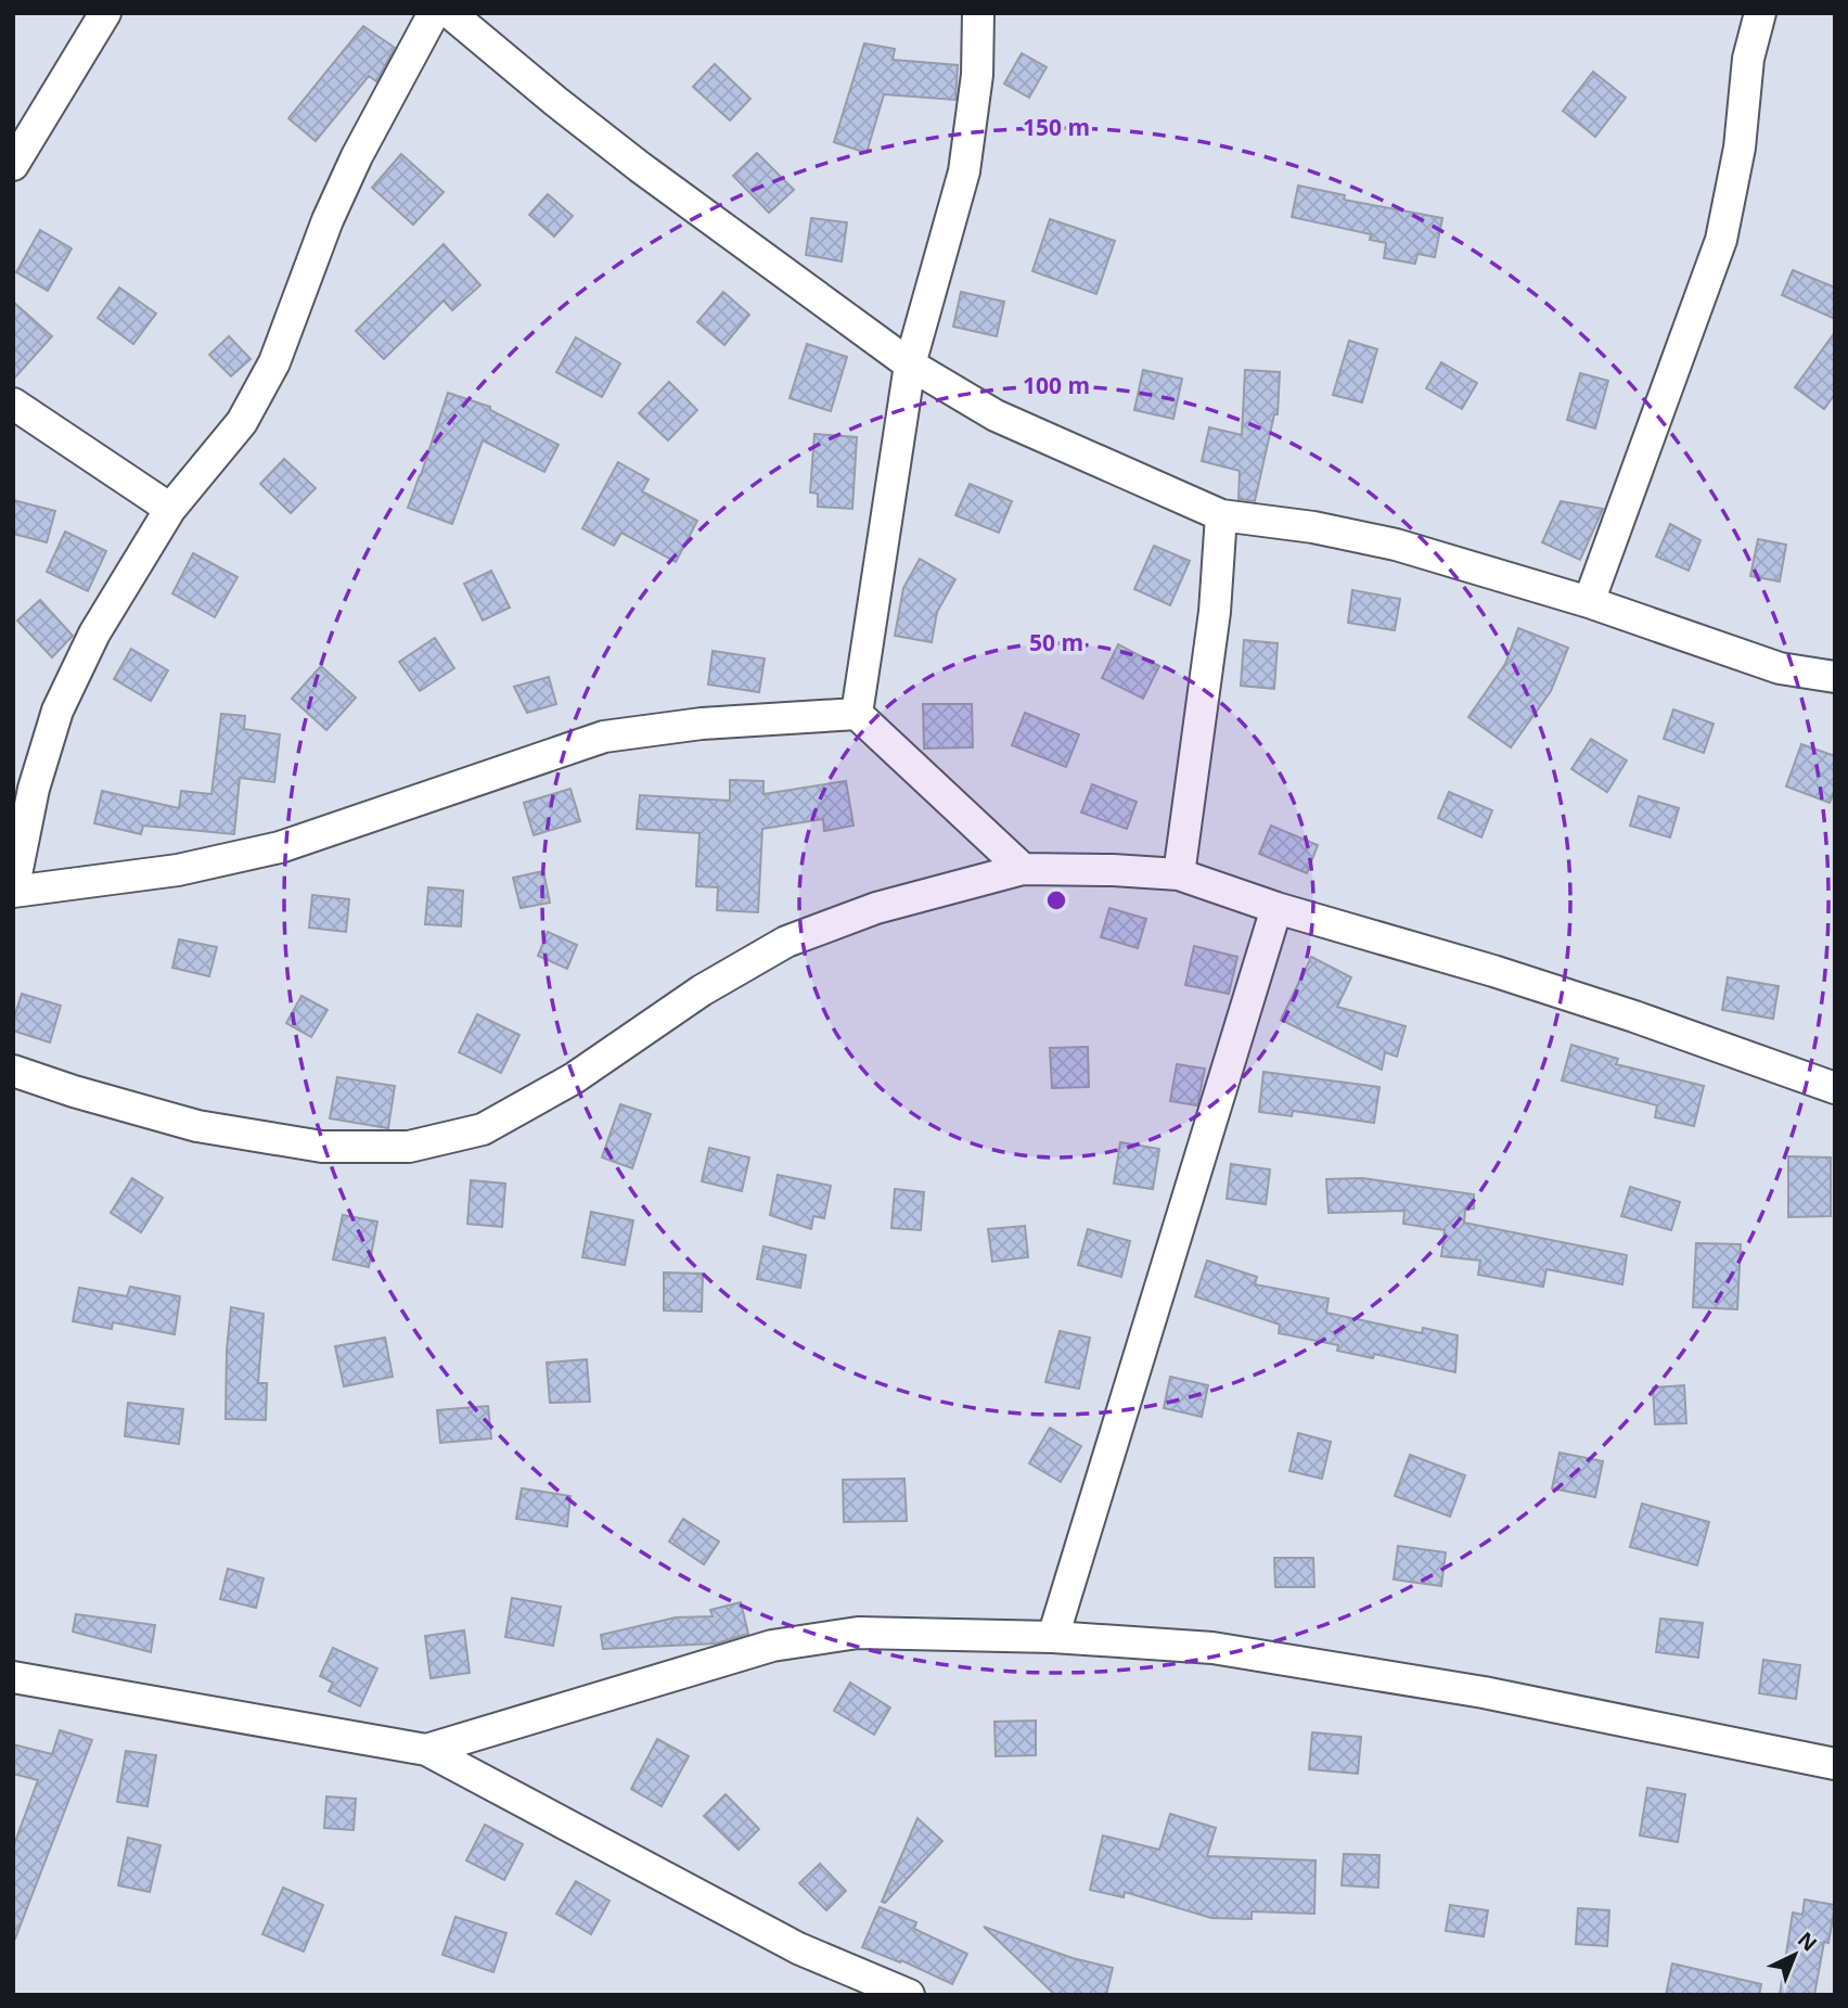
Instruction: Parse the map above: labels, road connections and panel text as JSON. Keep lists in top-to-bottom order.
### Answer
{
  "north": "top right",
  "rings": ["150 m", "100 m", "50 m"]
}
